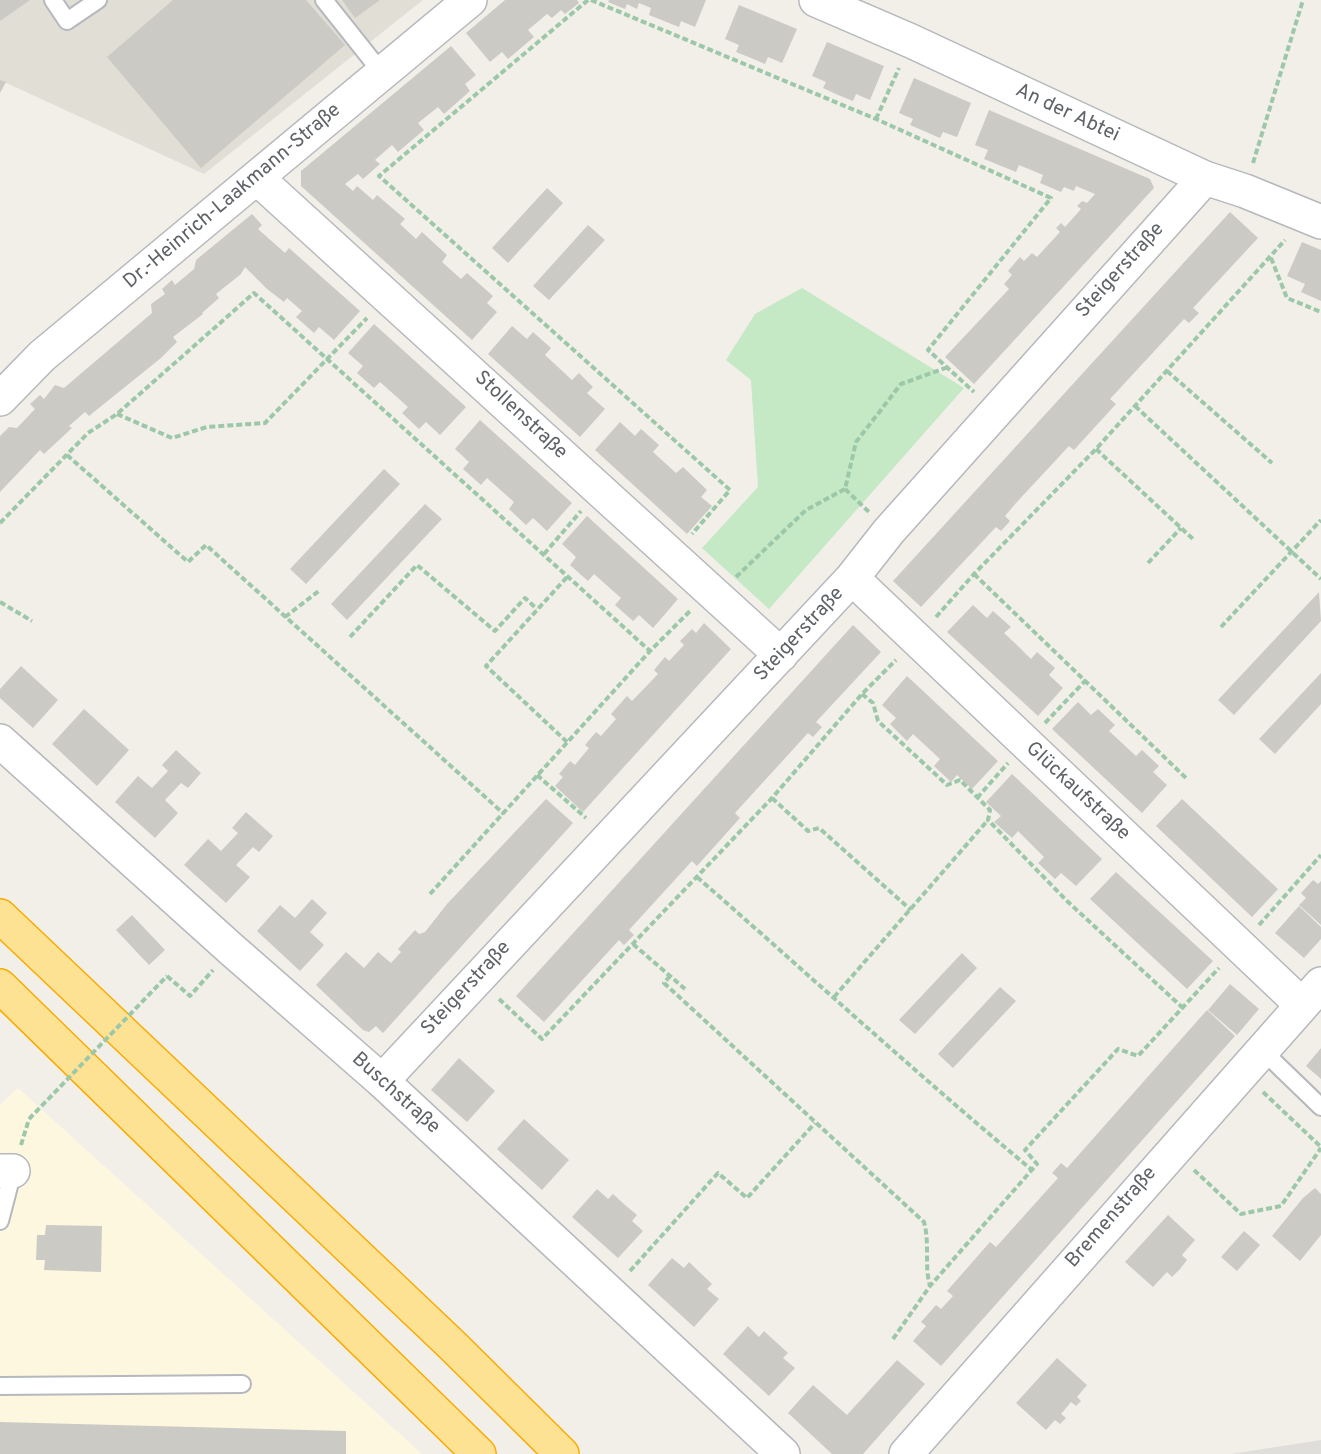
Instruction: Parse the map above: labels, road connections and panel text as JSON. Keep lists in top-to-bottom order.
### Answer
{
  "streets": {
    "street": [
      "An der Abtei",
      "Dr.-Heinrich-Laakmann-Straße",
      "Steigerstraße",
      "Stollenstraße",
      "Glückaufstraße",
      "Buschstraße",
      "Bremenstraße"
    ]
  },
  "crossings": [
    ["An der Abtei", "Steigerstraße"],
    ["Dr.-Heinrich-Laakmann-Straße", "Stollenstraße"],
    ["Steigerstraße", "Stollenstraße"],
    ["Steigerstraße", "Glückaufstraße"],
    ["Steigerstraße", "Buschstraße"],
    ["Glückaufstraße", "Bremenstraße"]
  ]
}
